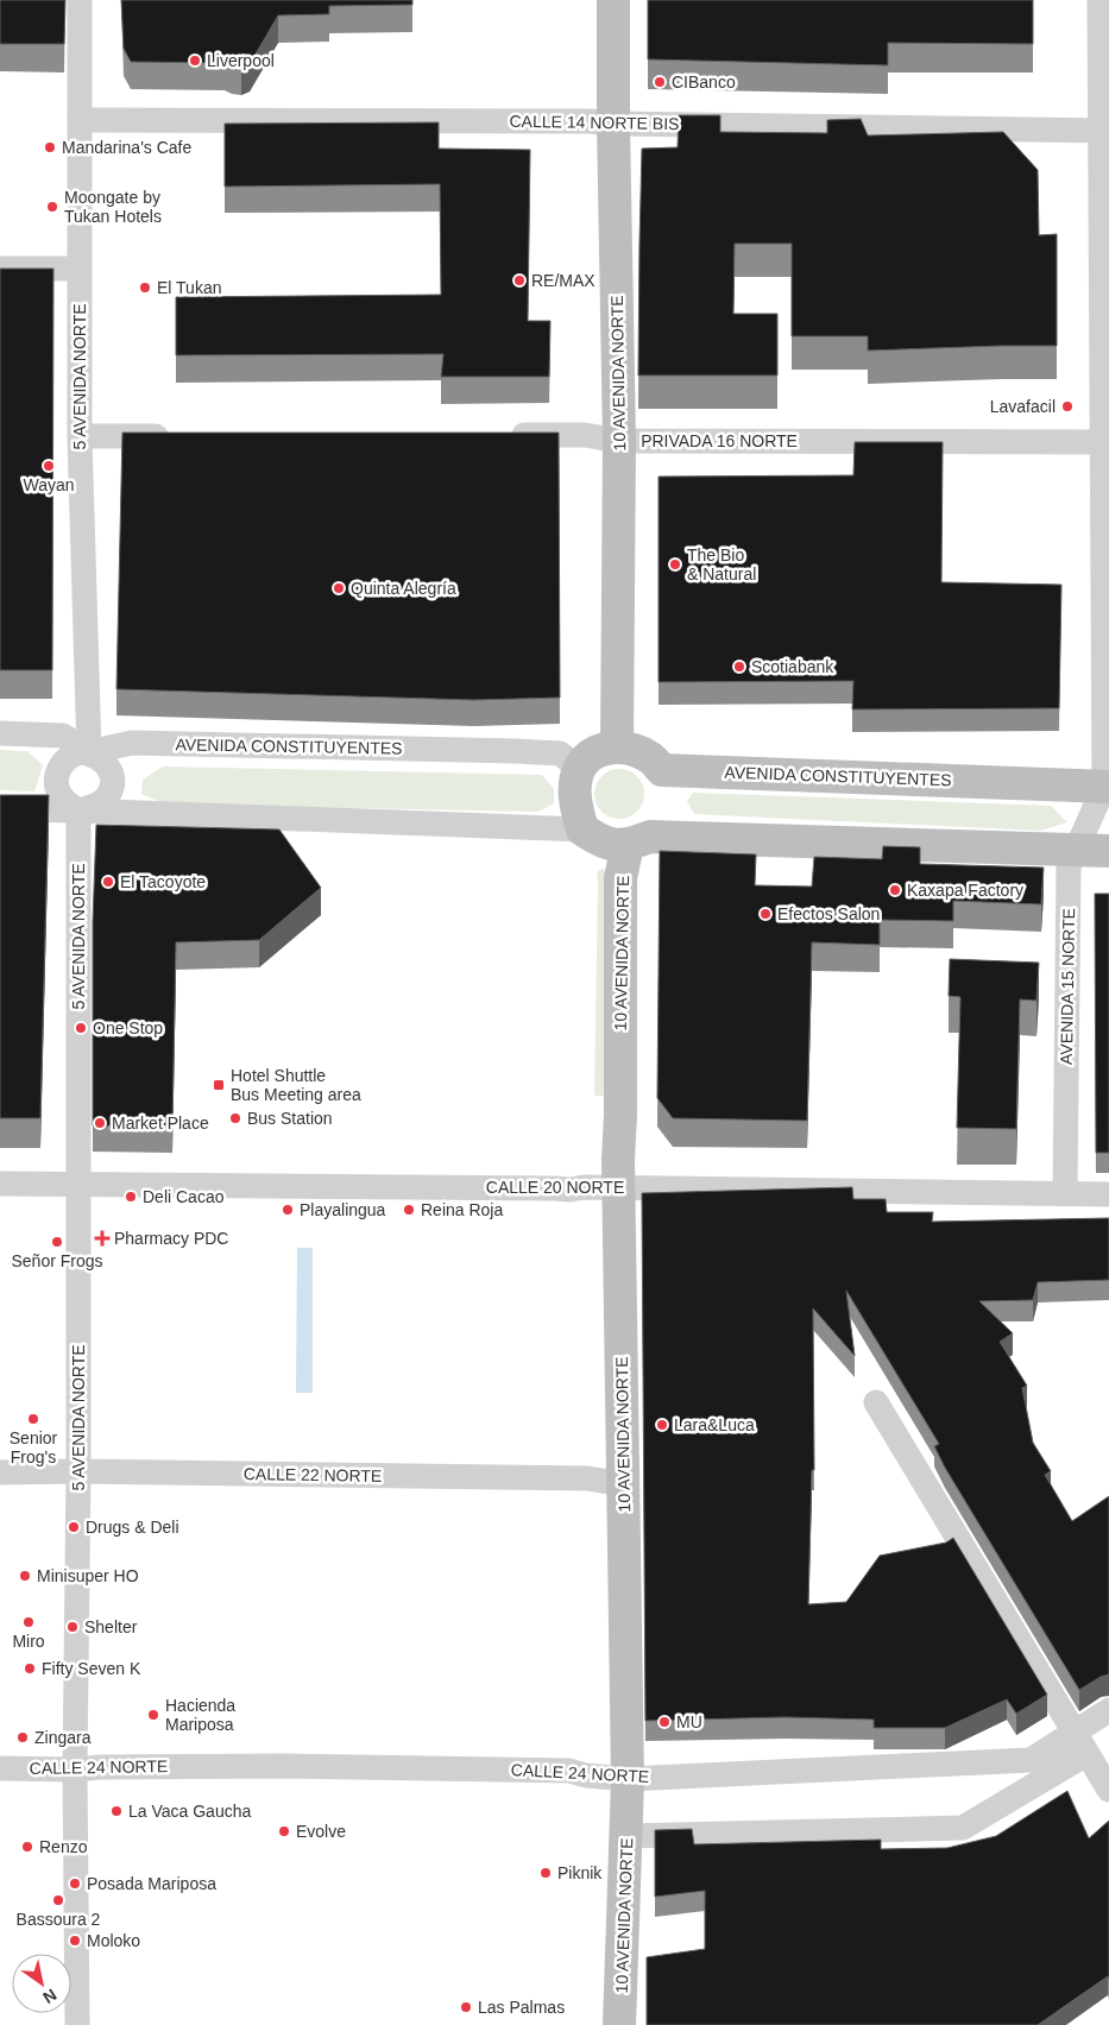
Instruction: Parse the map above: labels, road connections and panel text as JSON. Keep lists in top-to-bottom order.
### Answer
{
  "streets": {
    "street": [
      "CALLE 14 NORTE BIS",
      "10 AVENIDA NORTE",
      "5 AVENIDA NORTE",
      "PRIVADA 16 NORTE",
      "AVENIDA CONSTITUYENTES",
      "AVENIDA 15 NORTE",
      "CALLE 20 NORTE",
      "CALLE 22 NORTE",
      "CALLE 24 NORTE"
    ]
  },
  "crossings": [
    ["CALLE 14 NORTE BIS", "10 AVENIDA NORTE"],
    ["CALLE 14 NORTE BIS", "5 AVENIDA NORTE"],
    ["10 AVENIDA NORTE", "PRIVADA 16 NORTE"],
    ["10 AVENIDA NORTE", "AVENIDA CONSTITUYENTES"],
    ["10 AVENIDA NORTE", "CALLE 20 NORTE"],
    ["10 AVENIDA NORTE", "CALLE 22 NORTE"],
    ["10 AVENIDA NORTE", "CALLE 24 NORTE"],
    ["5 AVENIDA NORTE", "AVENIDA CONSTITUYENTES"],
    ["5 AVENIDA NORTE", "CALLE 20 NORTE"],
    ["5 AVENIDA NORTE", "CALLE 22 NORTE"],
    ["5 AVENIDA NORTE", "CALLE 24 NORTE"],
    ["AVENIDA CONSTITUYENTES", "AVENIDA 15 NORTE"],
    ["AVENIDA 15 NORTE", "CALLE 20 NORTE"]
  ],
  "places": {
    "other": [
      "Liverpool",
      "CIBanco",
      "Mandarina's Cafe",
      "Moongate by Tukan Hotels",
      "RE/MAX",
      "El Tukan",
      "Lavafacil",
      "Wayan",
      "The Bio & Natural",
      "Quinta Alegría",
      "Scotiabank",
      "El Tacoyote",
      "Kaxapa Factory",
      "Efectos Salon",
      "One Stop",
      "Bus Station",
      "Market Place",
      "Deli Cacao",
      "Playalingua",
      "Reina Roja",
      "Señor Frogs",
      "Senior Frog's",
      "Lara&Luca",
      "Drugs & Deli",
      "Minisuper HO",
      "Miro",
      "Shelter",
      "Fifty Seven K",
      "Hacienda Mariposa",
      "MU",
      "Zingara",
      "La Vaca Gaucha",
      "Evolve",
      "Renzo",
      "Piknik",
      "Posada Mariposa",
      "Bassoura 2",
      "Moloko",
      "Las Palmas"
    ],
    "transit": ["Hotel Shuttle Bus Meeting area"],
    "health": ["Pharmacy PDC"]
  },
  "north": "bottom right"
}
